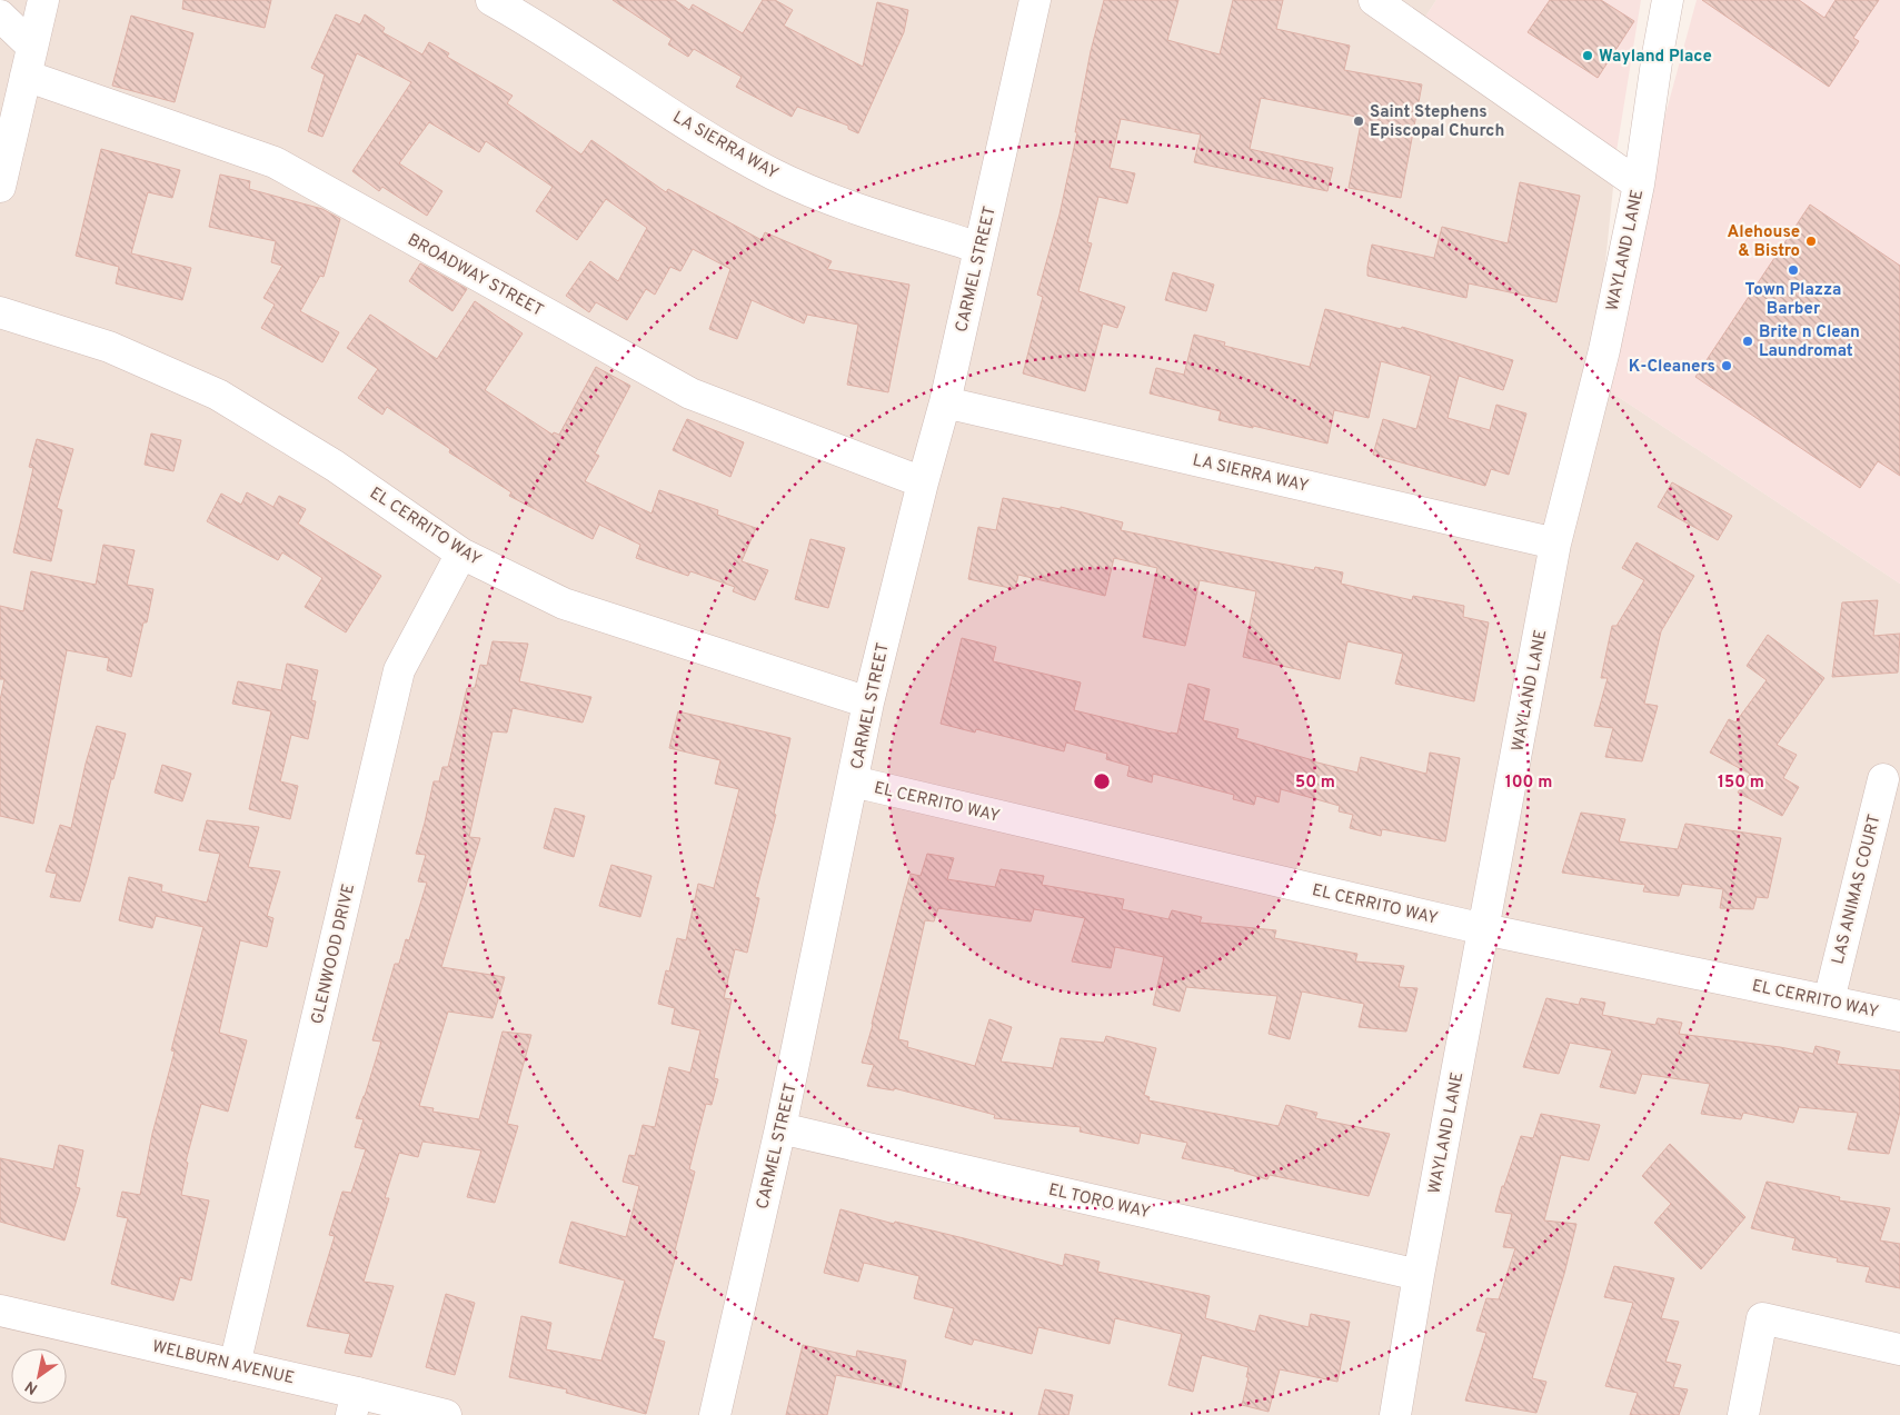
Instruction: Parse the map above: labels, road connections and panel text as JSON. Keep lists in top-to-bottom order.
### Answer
{
  "streets": {
    "street": [
      "LA SIERRA WAY",
      "WAYLAND LANE",
      "CARMEL STREET",
      "BROADWAY STREET",
      "EL CERRITO WAY",
      "LAS ANIMAS COURT",
      "GLENWOOD DRIVE",
      "EL TORO WAY",
      "WELBURN AVENUE"
    ]
  },
  "crossings": [
    ["LA SIERRA WAY", "WAYLAND LANE"],
    ["LA SIERRA WAY", "CARMEL STREET"],
    ["WAYLAND LANE", "EL CERRITO WAY"],
    ["WAYLAND LANE", "EL TORO WAY"],
    ["CARMEL STREET", "BROADWAY STREET"],
    ["CARMEL STREET", "EL CERRITO WAY"],
    ["CARMEL STREET", "EL TORO WAY"],
    ["EL CERRITO WAY", "LAS ANIMAS COURT"],
    ["EL CERRITO WAY", "GLENWOOD DRIVE"],
    ["GLENWOOD DRIVE", "WELBURN AVENUE"]
  ],
  "places": [
    "Wayland Place",
    "Saint Stephens Episcopal Church",
    "Alehouse & Bistro",
    "Town Plazza Barber",
    "Brite n Clean Laundromat",
    "K-Cleaners"
  ],
  "north": "bottom left",
  "rings": ["50 m", "100 m", "150 m"]
}
